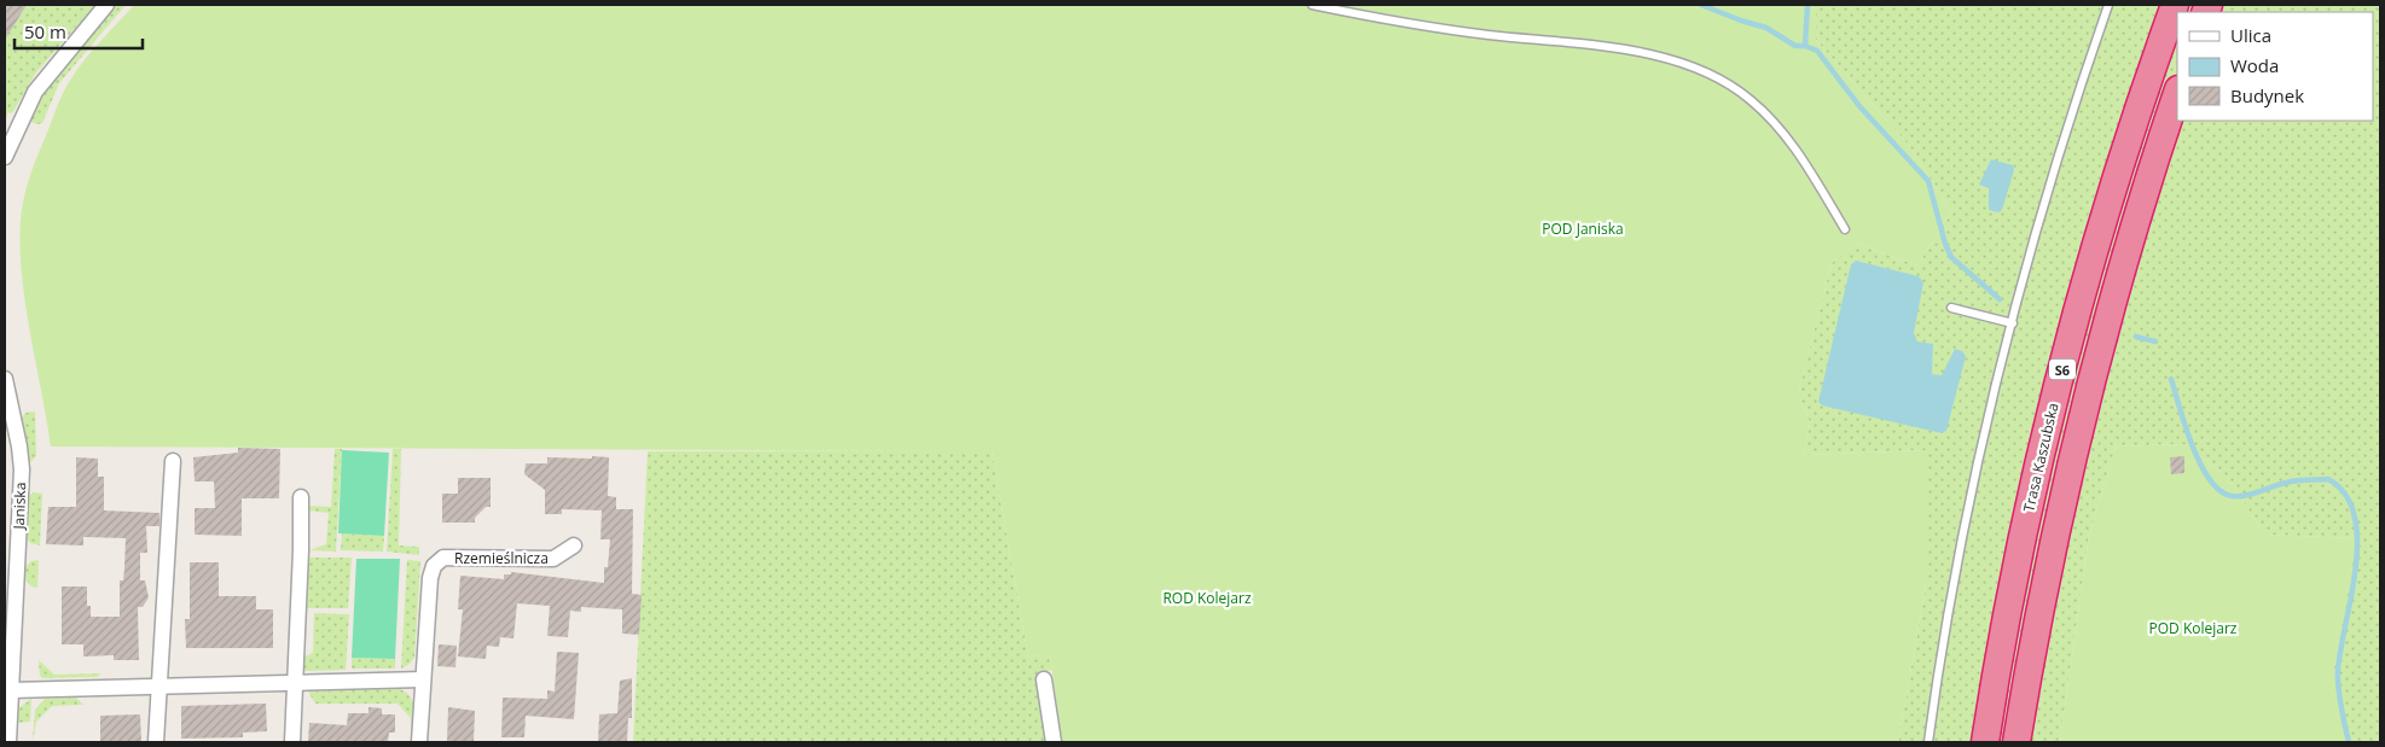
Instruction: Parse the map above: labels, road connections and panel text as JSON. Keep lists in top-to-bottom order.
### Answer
{
  "streets": {
    "highway": ["S6", "Trasa Kaszubska"],
    "street": ["Janiska", "Rzemieślnicza"]
  },
  "parks": ["POD Janiska", "ROD Kolejarz", "POD Kolejarz"],
  "legend": ["Ulica", "Woda", "Budynek"],
  "scale_bar": "50 m"
}
